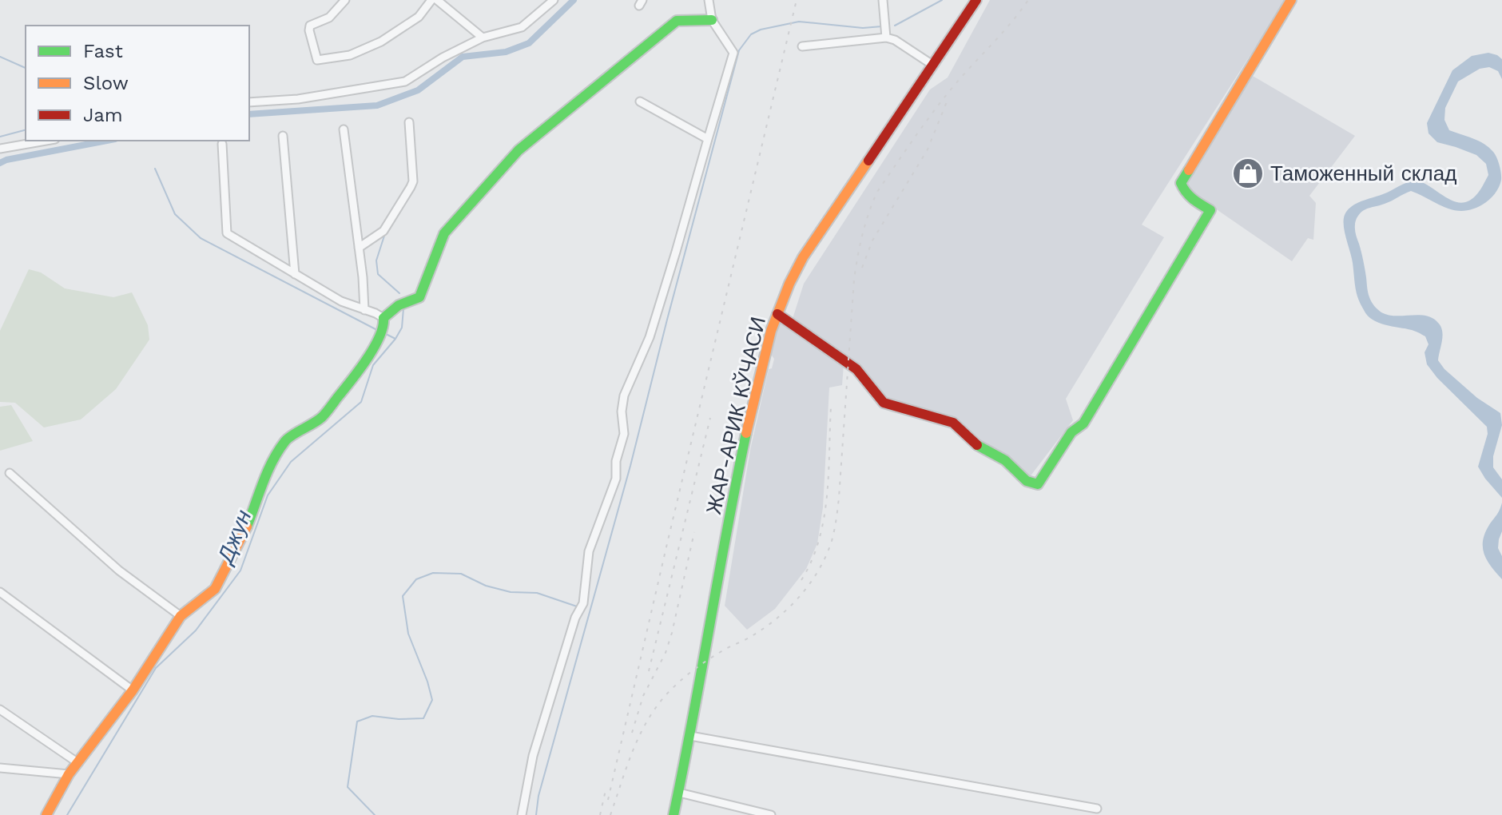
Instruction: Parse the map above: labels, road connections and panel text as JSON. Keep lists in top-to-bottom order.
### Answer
{
  "streets": {
    "street": ["ЖАР-АРИК КЎЧАСИ"]
  },
  "water": ["Джун"],
  "places": {
    "shop": ["Таможенный склад"]
  },
  "legend": ["Fast", "Slow", "Jam"]
}
